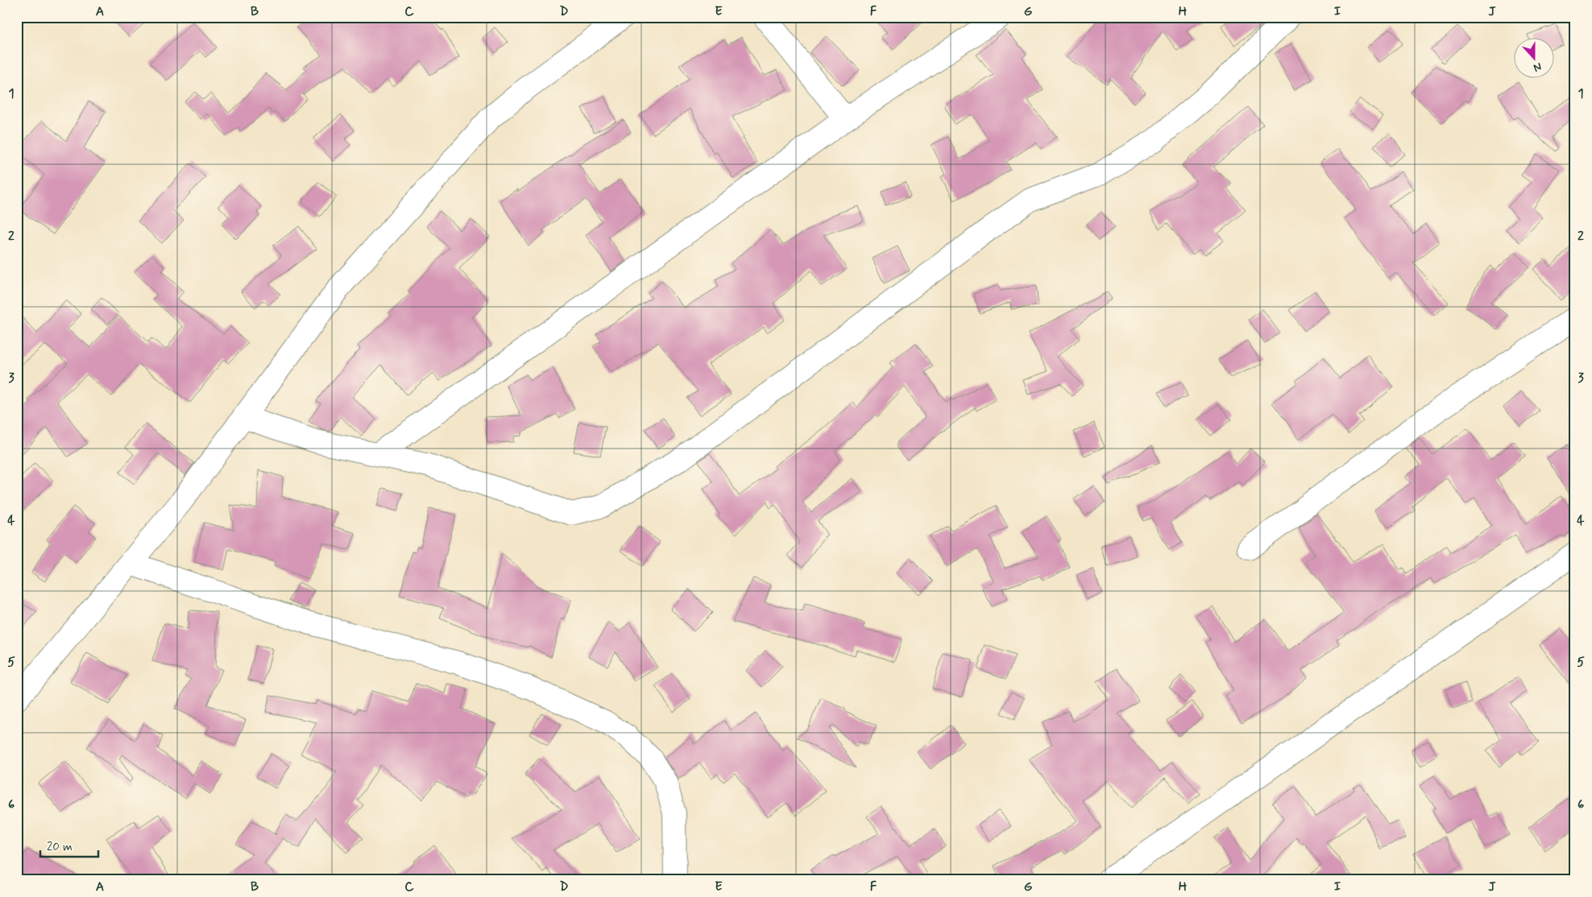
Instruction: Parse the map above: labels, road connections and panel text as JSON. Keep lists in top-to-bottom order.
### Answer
{
  "scale_bar": "20 m",
  "north": "bottom",
  "grid": {
    "columns": [
      "A",
      "B",
      "C",
      "D",
      "E",
      "F",
      "G",
      "H",
      "I",
      "J"
    ],
    "rows": [
      "1",
      "2",
      "3",
      "4",
      "5",
      "6"
    ]
  }
}
